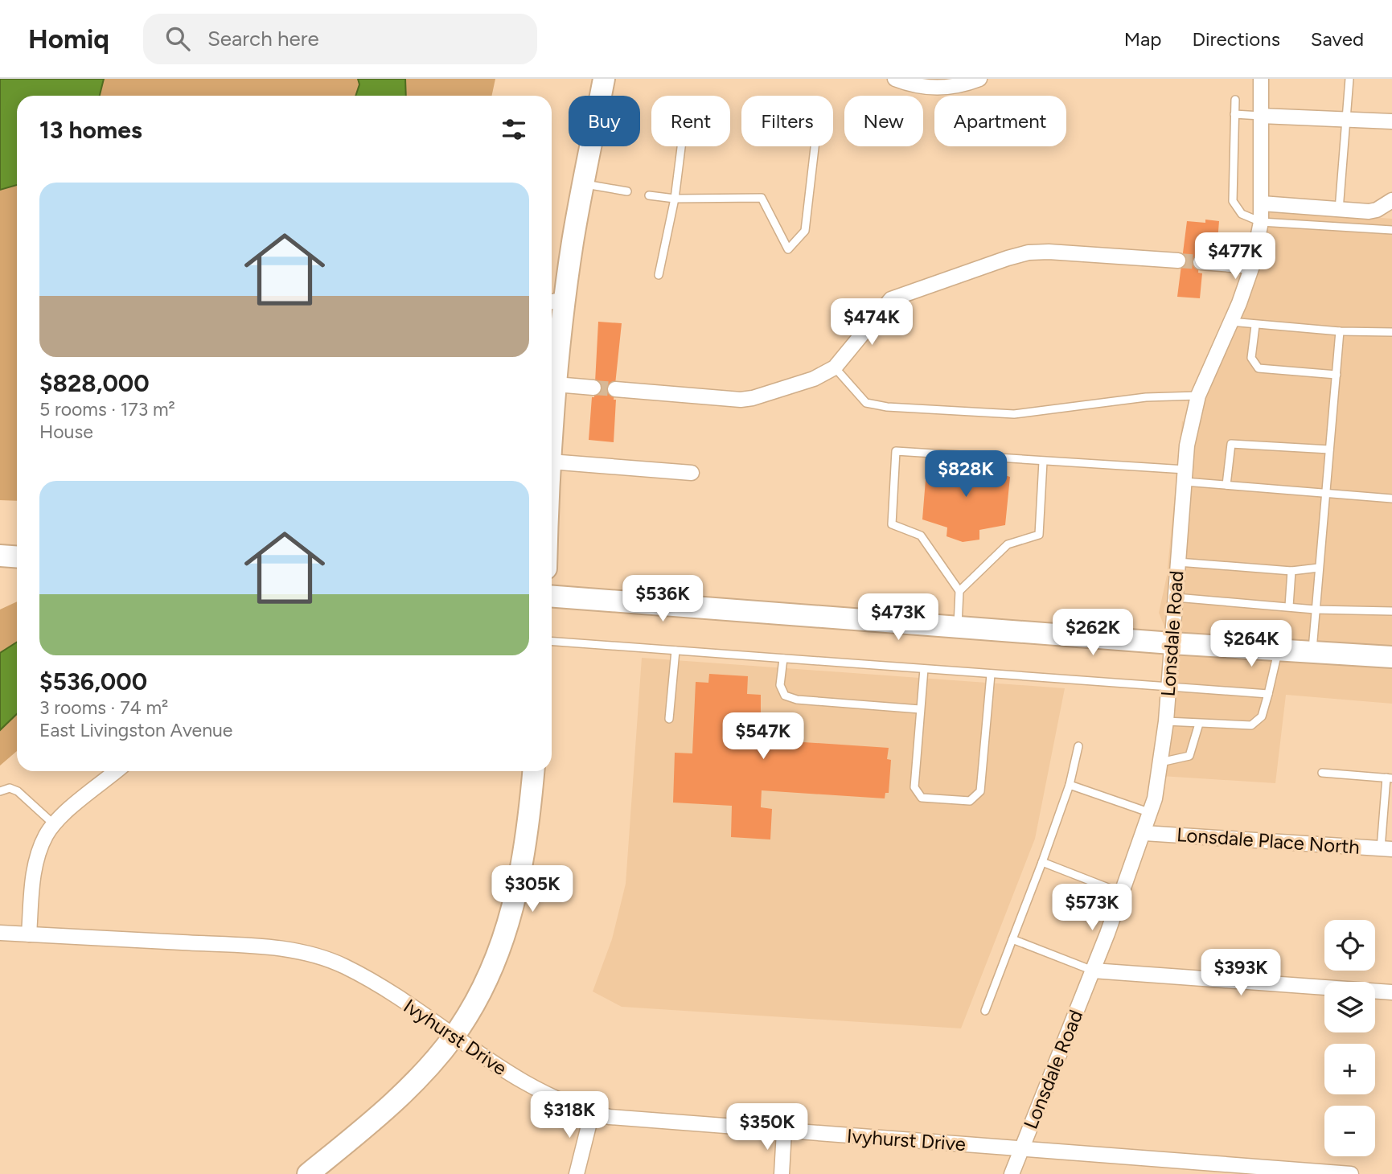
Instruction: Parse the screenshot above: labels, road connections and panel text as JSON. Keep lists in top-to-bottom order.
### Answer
{
  "streets": {
    "street": ["Lonsdale Road", "Lonsdale Place North", "Ivyhurst Drive"]
  },
  "crossings": [
    ["Lonsdale Road", "Lonsdale Place North"],
    ["Lonsdale Road", "Ivyhurst Drive"]
  ],
  "page": {
    "header": "Homiq",
    "search": "Search here",
    "nav": ["Map", "Directions", "Saved"],
    "chip": [
      "Buy",
      "Rent",
      "Filters",
      "New",
      "Apartment"
    ],
    "heading": "13 homes",
    "list": [
      {
        "name": "$828,000",
        "note": "5 rooms · 173 m² · House"
      },
      {
        "name": "$536,000",
        "note": "3 rooms · 74 m² · East Livingston Avenue"
      }
    ],
    "price": [
      "$477K",
      "$474K",
      "$828K",
      "$536K",
      "$473K",
      "$262K",
      "$264K",
      "$547K",
      "$305K",
      "$573K",
      "$393K",
      "$318K",
      "$350K"
    ],
    "map_buttons": ["+", "−"]
  }
}
